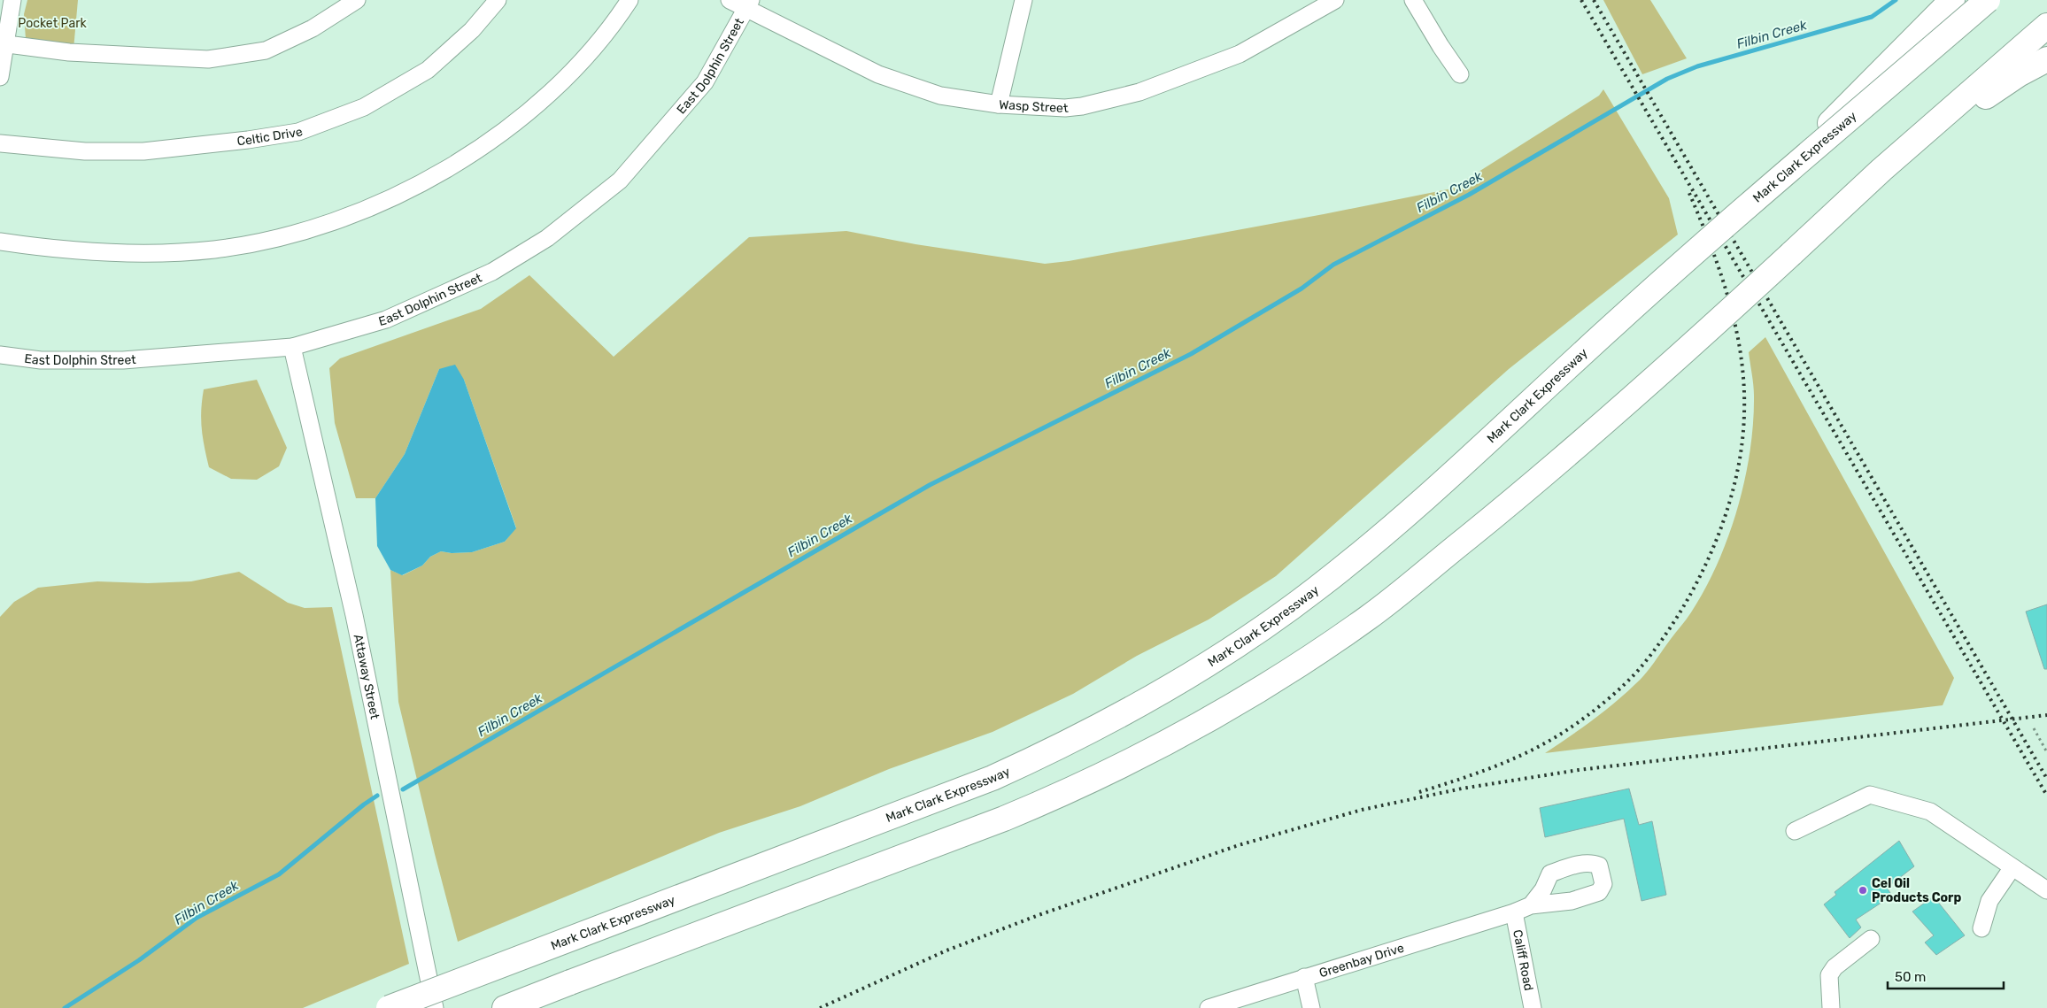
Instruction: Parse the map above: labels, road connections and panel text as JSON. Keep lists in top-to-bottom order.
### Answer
{
  "streets": {
    "highway": ["Mark Clark Expressway"],
    "street": [
      "East Dolphin Street",
      "Wasp Street",
      "Celtic Drive",
      "Attaway Street",
      "Greenbay Drive",
      "Califf Road"
    ]
  },
  "crossings": [
    ["East Dolphin Street", "Wasp Street"],
    ["East Dolphin Street", "Attaway Street"],
    ["Greenbay Drive", "Califf Road"]
  ],
  "water": ["Filbin Creek"],
  "parks": ["Pocket Park"],
  "places": ["Cel Oil Products Corp"],
  "scale_bar": "50 m"
}
